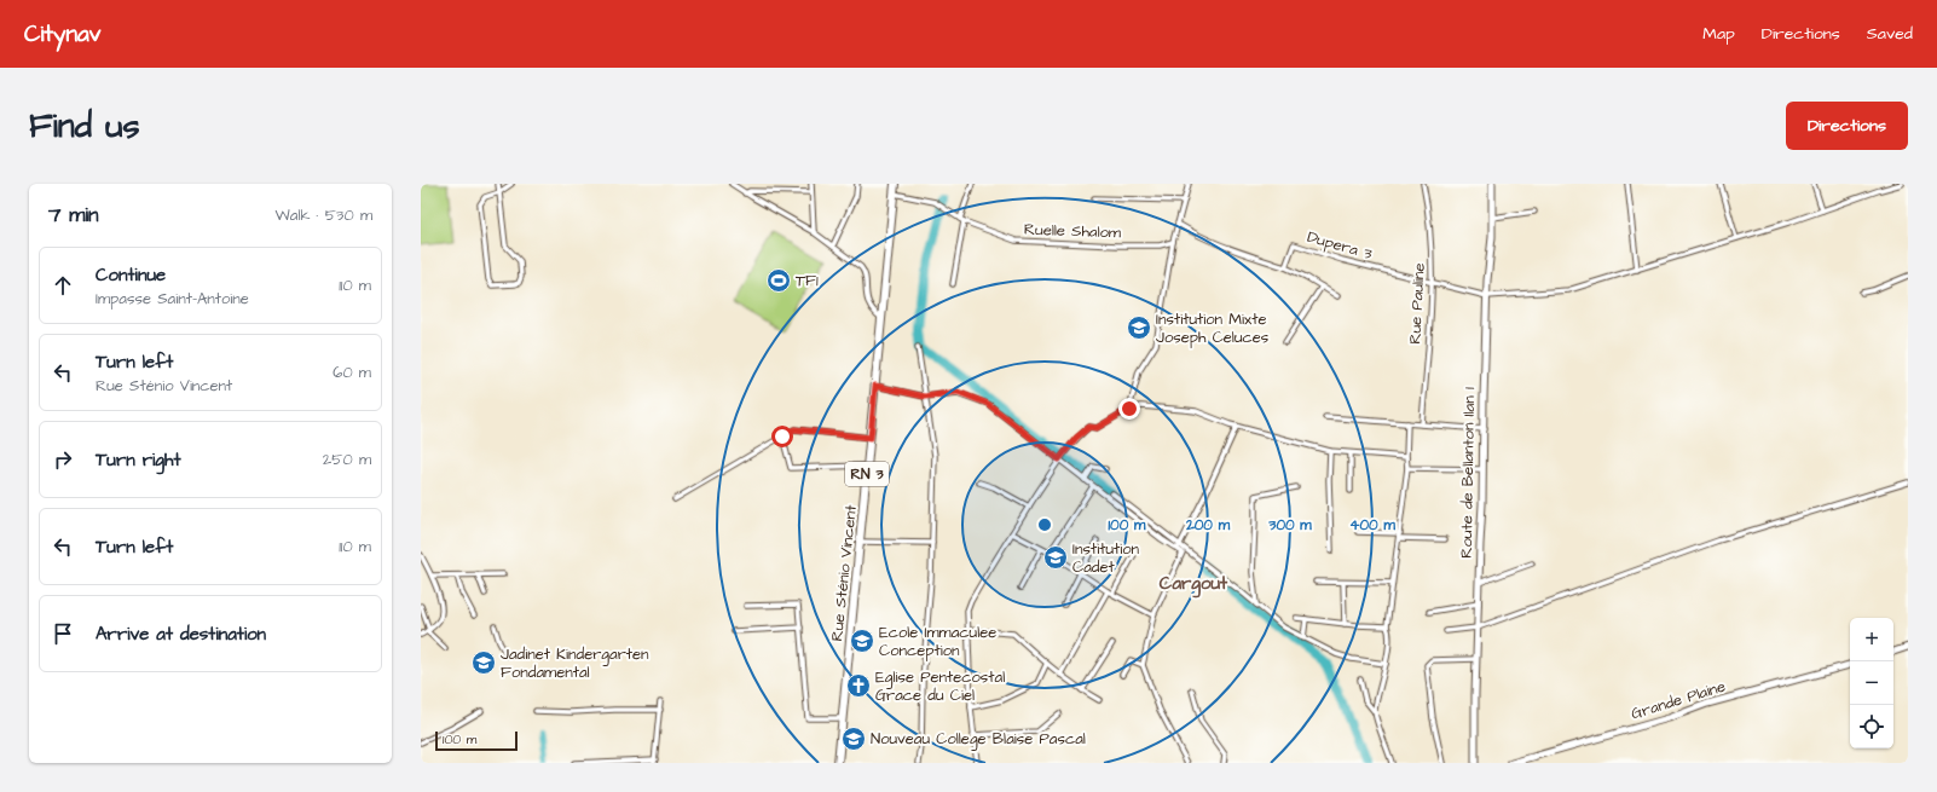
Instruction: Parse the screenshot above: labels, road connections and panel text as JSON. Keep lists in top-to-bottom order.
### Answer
{
  "streets": {
    "main road": ["RN 3", "Rue Sténio Vincent"],
    "street": [
      "Ruelle Shalom",
      "Dupera 3",
      "Rue Pauline",
      "Route de Bellanton Ilan 1",
      "Grande Plaine"
    ]
  },
  "crossings": [
    ["Ruelle Shalom", "Rue Sténio Vincent"],
    ["Dupera 3", "Rue Pauline"],
    ["Dupera 3", "Route de Bellanton Ilan 1"]
  ],
  "districts": ["Cargout"],
  "places": {
    "sports": ["TF1"],
    "school or university": [
      "Institution Mixte Joseph Celuces",
      "Institution Cadet",
      "Ecole Immaculee Conception",
      "Jadinet Kindergarten Fondamental",
      "Nouveau College Blaise Pascal"
    ],
    "church": ["Eglise Pentecostal Grace du Ciel"]
  },
  "scale_bar": "100 m",
  "page": {
    "header": "Citynav",
    "nav": ["Map", "Directions", "Saved"],
    "buttons": "Directions",
    "title": "Find us",
    "heading": ["7 min", "Walk · 530 m"],
    "list": [
      ["Continue", "Impasse Saint-Antoine", "110 m"],
      ["Turn left", "Rue Sténio Vincent", "60 m"],
      ["Turn right", "250 m"],
      ["Turn left", "110 m"],
      "Arrive at destination"
    ],
    "map_buttons": ["+", "−"],
    "scale": "100 m"
  },
  "rings": [
    "100 m",
    "200 m",
    "300 m",
    "400 m"
  ]
}
